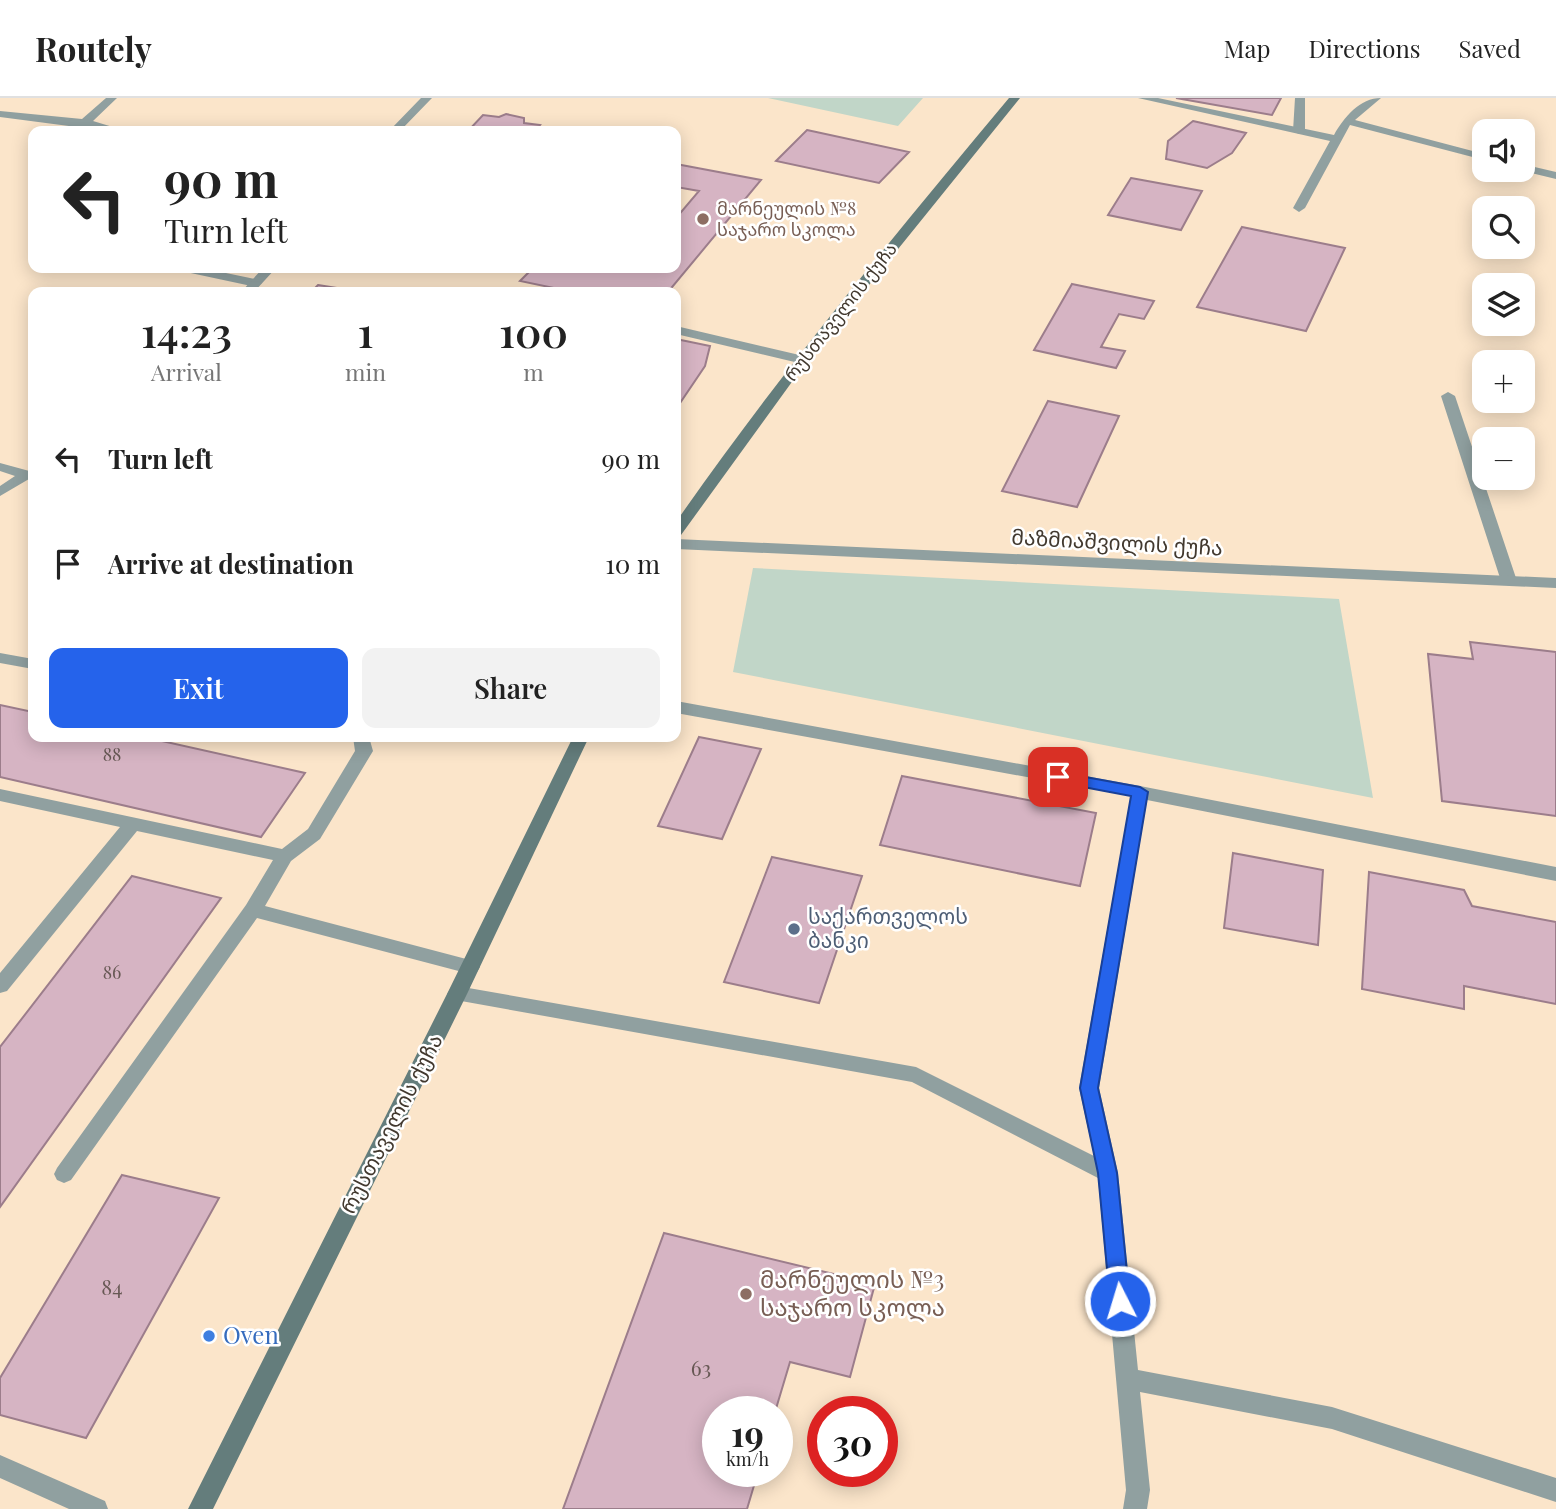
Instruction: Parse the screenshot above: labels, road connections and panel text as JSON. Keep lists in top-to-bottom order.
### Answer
{
  "streets": {
    "main road": ["რუსთაველის ქუჩა"],
    "street": ["მაზმიაშვილის ქუჩა"]
  },
  "places": [
    "მარნეულის №8 საჯარო სკოლა",
    "საქართველოს ბანკი",
    "მარნეულის №3 საჯარო სკოლა",
    "Oven"
  ],
  "house_numbers": [
    "88",
    "86",
    "84",
    "63"
  ],
  "page": {
    "header": "Routely",
    "nav": ["Map", "Directions", "Saved"],
    "map_buttons": ["+", "−"],
    "turn": ["90 m", "Turn left"],
    "eta": [
      "14:23",
      "Arrival",
      "1",
      "min",
      "100",
      "m"
    ],
    "list": [
      {
        "name": "Turn left",
        "value": "90 m"
      },
      {
        "name": "Arrive at destination",
        "value": "10 m"
      }
    ],
    "buttons": ["Exit", "Share"],
    "speed": "19 km/h",
    "limit": "30"
  }
}
